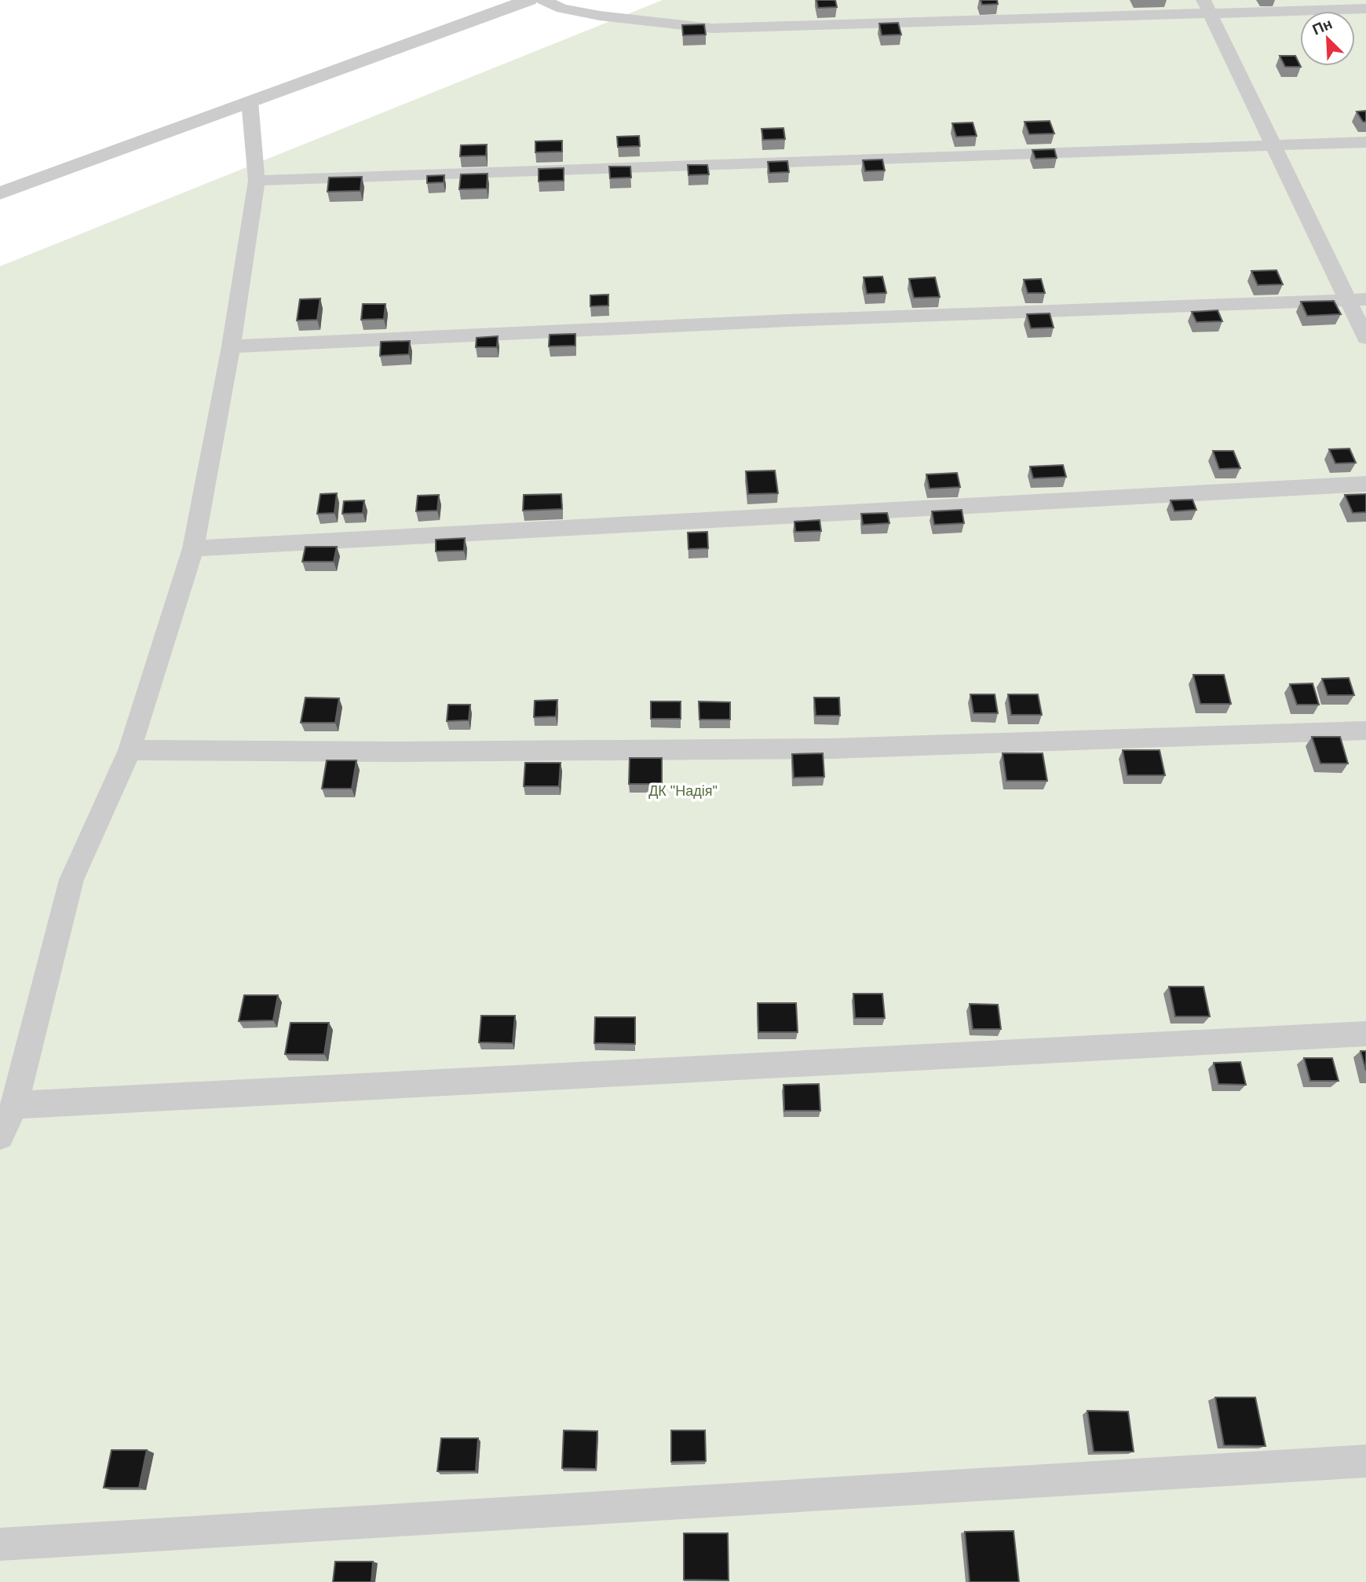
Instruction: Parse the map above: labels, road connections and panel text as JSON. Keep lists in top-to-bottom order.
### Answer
{
  "parks": ["ДК \"Надія\""],
  "north": "top left"
}
